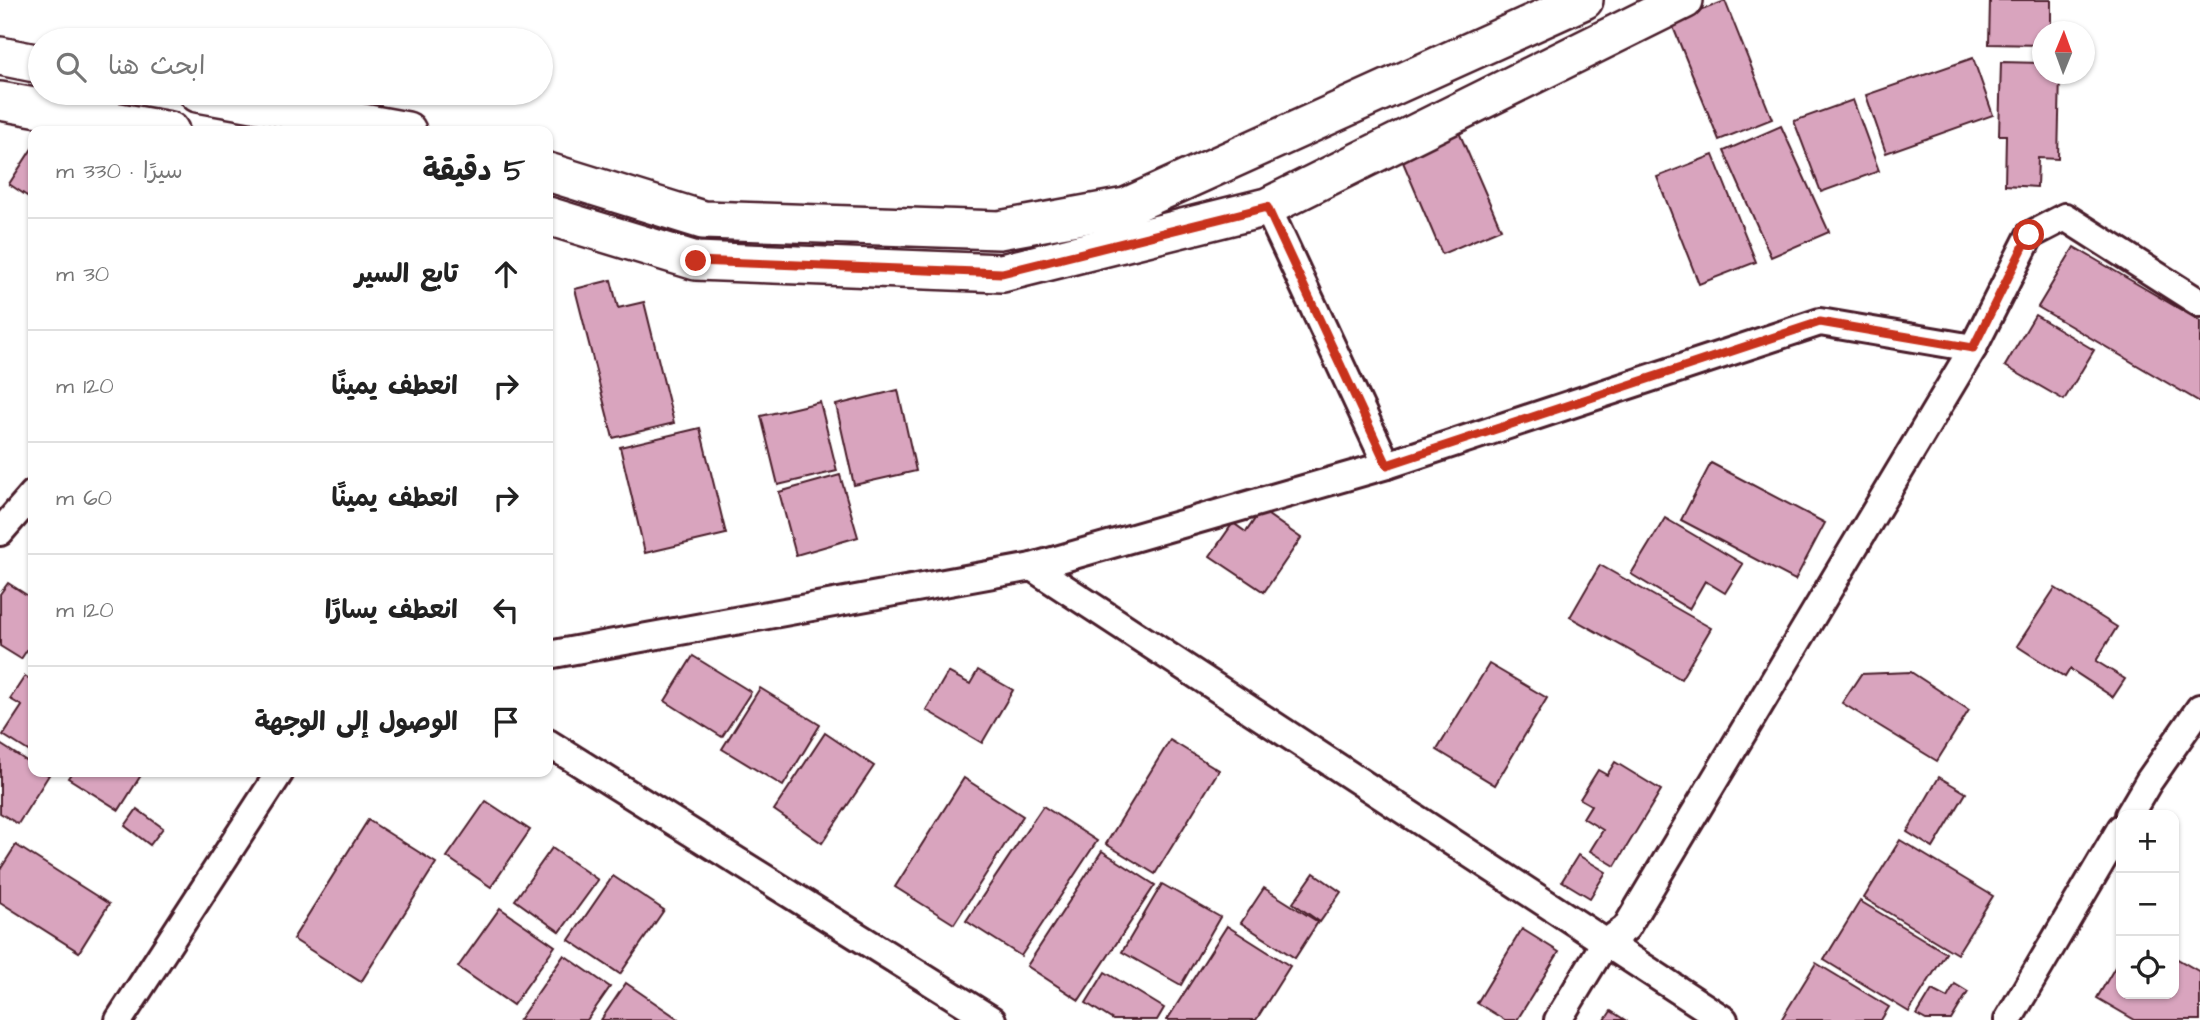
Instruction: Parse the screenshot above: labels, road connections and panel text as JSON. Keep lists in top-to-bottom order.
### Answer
{
  "north": "top",
  "page": {
    "search": "ابحث هنا",
    "heading": ["5 دقيقة", "سيرًا · 330 m"],
    "list": [
      ["تابع السير", "30 m"],
      ["انعطف يمينًا", "120 m"],
      ["انعطف يمينًا", "60 m"],
      ["انعطف يسارًا", "120 m"],
      "الوصول إلى الوجهة"
    ],
    "map_buttons": ["+", "−"]
  }
}
